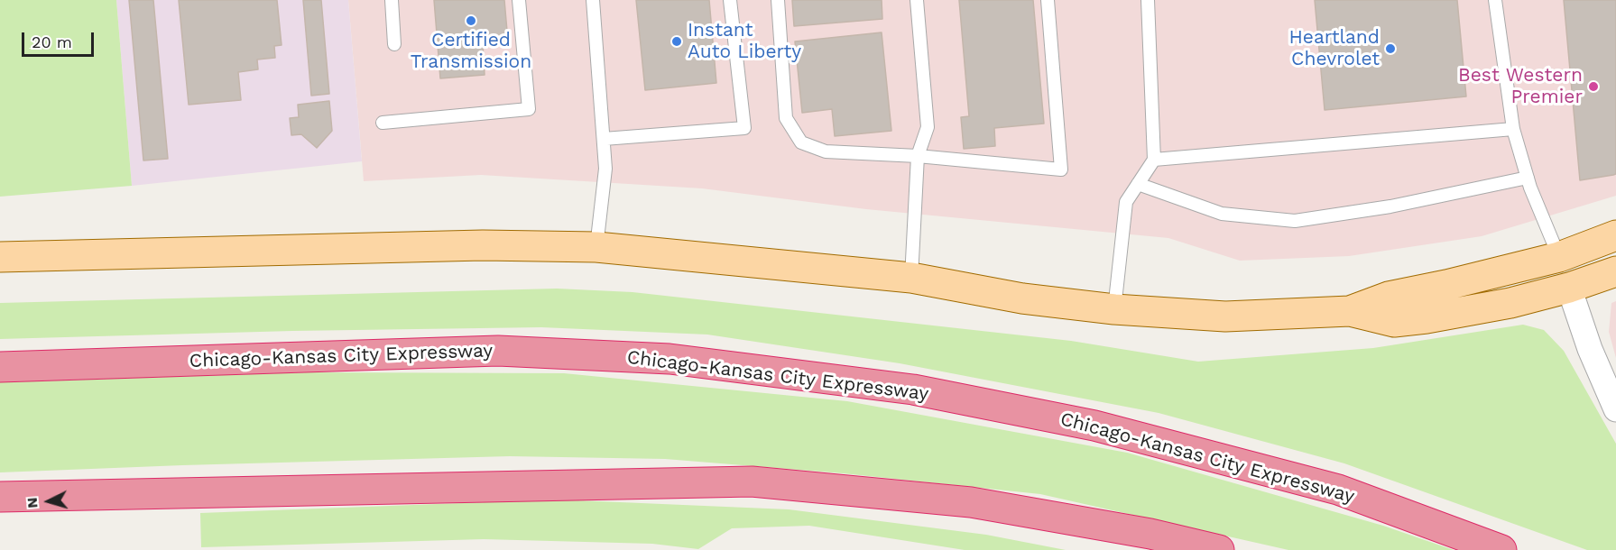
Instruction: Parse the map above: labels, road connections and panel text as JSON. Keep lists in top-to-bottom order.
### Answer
{
  "streets": {
    "highway": ["Chicago-Kansas City Expressway"]
  },
  "places": [
    "Certified Transmission",
    "Instant Auto Liberty",
    "Heartland Chevrolet",
    "Best Western Premier"
  ],
  "scale_bar": "20 m",
  "north": "left"
}
